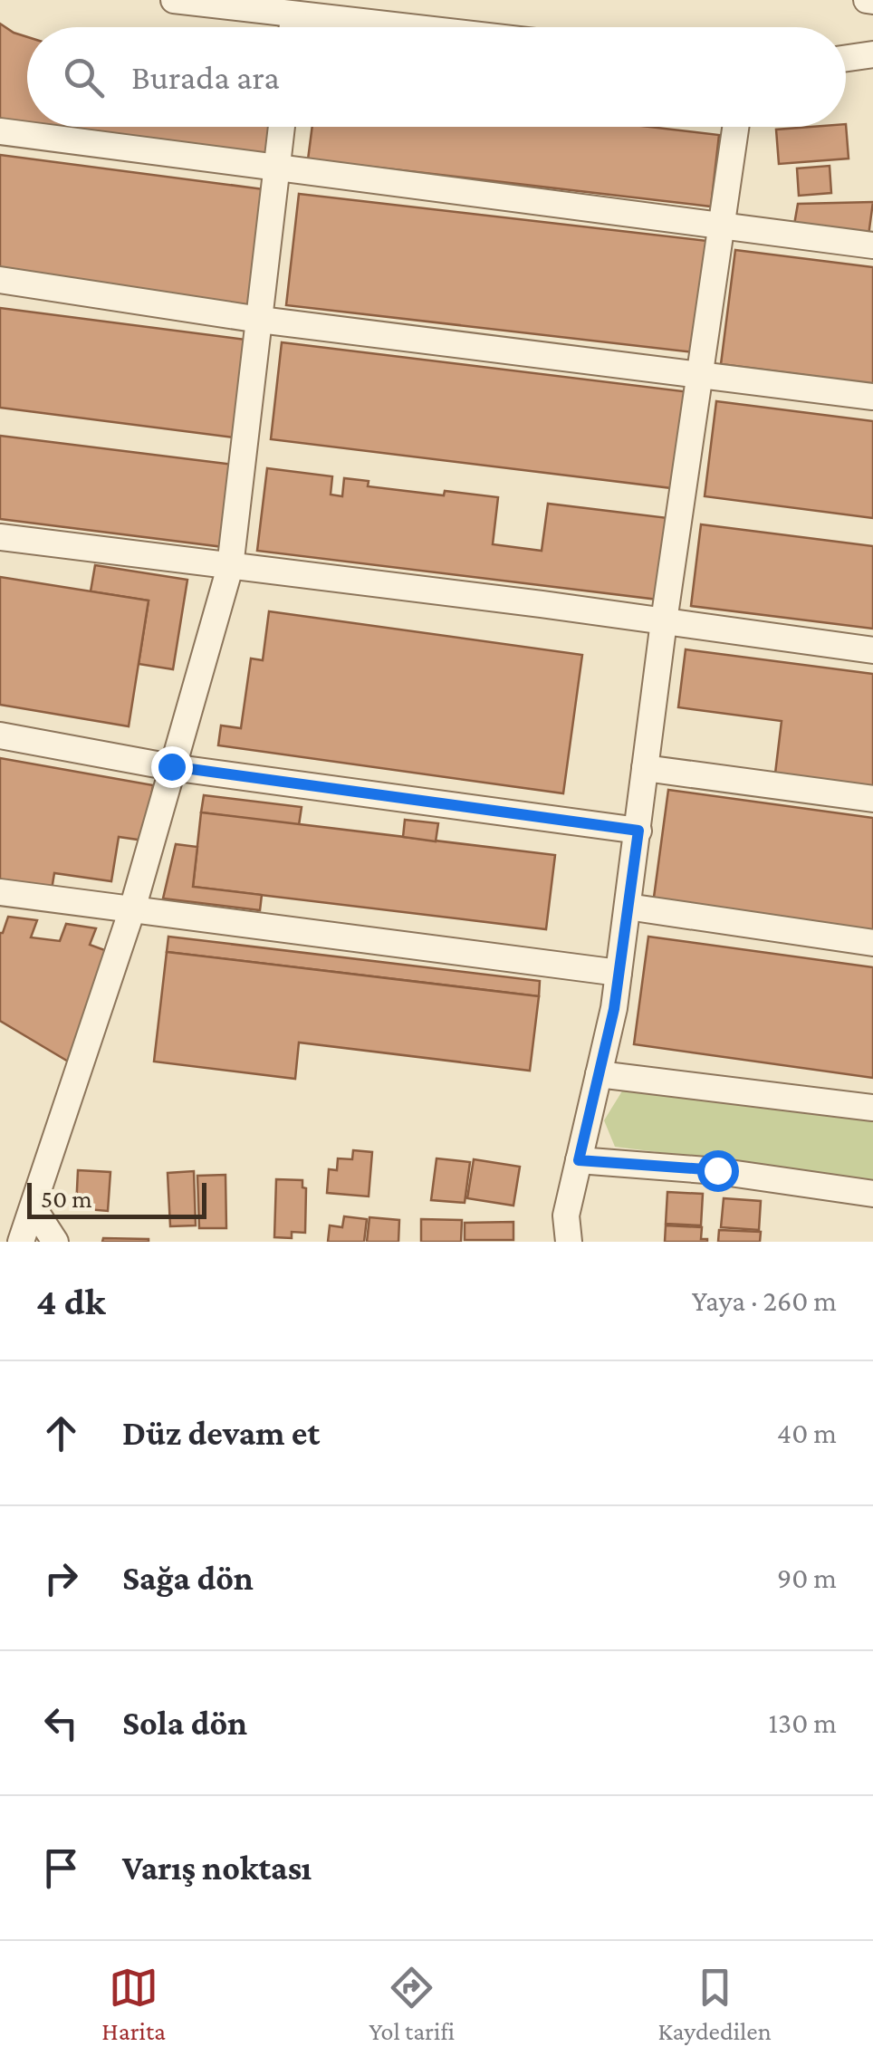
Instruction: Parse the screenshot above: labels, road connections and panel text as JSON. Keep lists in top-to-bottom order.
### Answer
{
  "scale_bar": "50 m",
  "page": {
    "search": "Burada ara",
    "scale": "50 m",
    "heading": ["4 dk", "Yaya · 260 m"],
    "list": [
      ["Düz devam et", "40 m"],
      ["Sağa dön", "90 m"],
      ["Sola dön", "130 m"],
      "Varış noktası"
    ],
    "nav": ["Harita", "Yol tarifi", "Kaydedilen"]
  }
}
